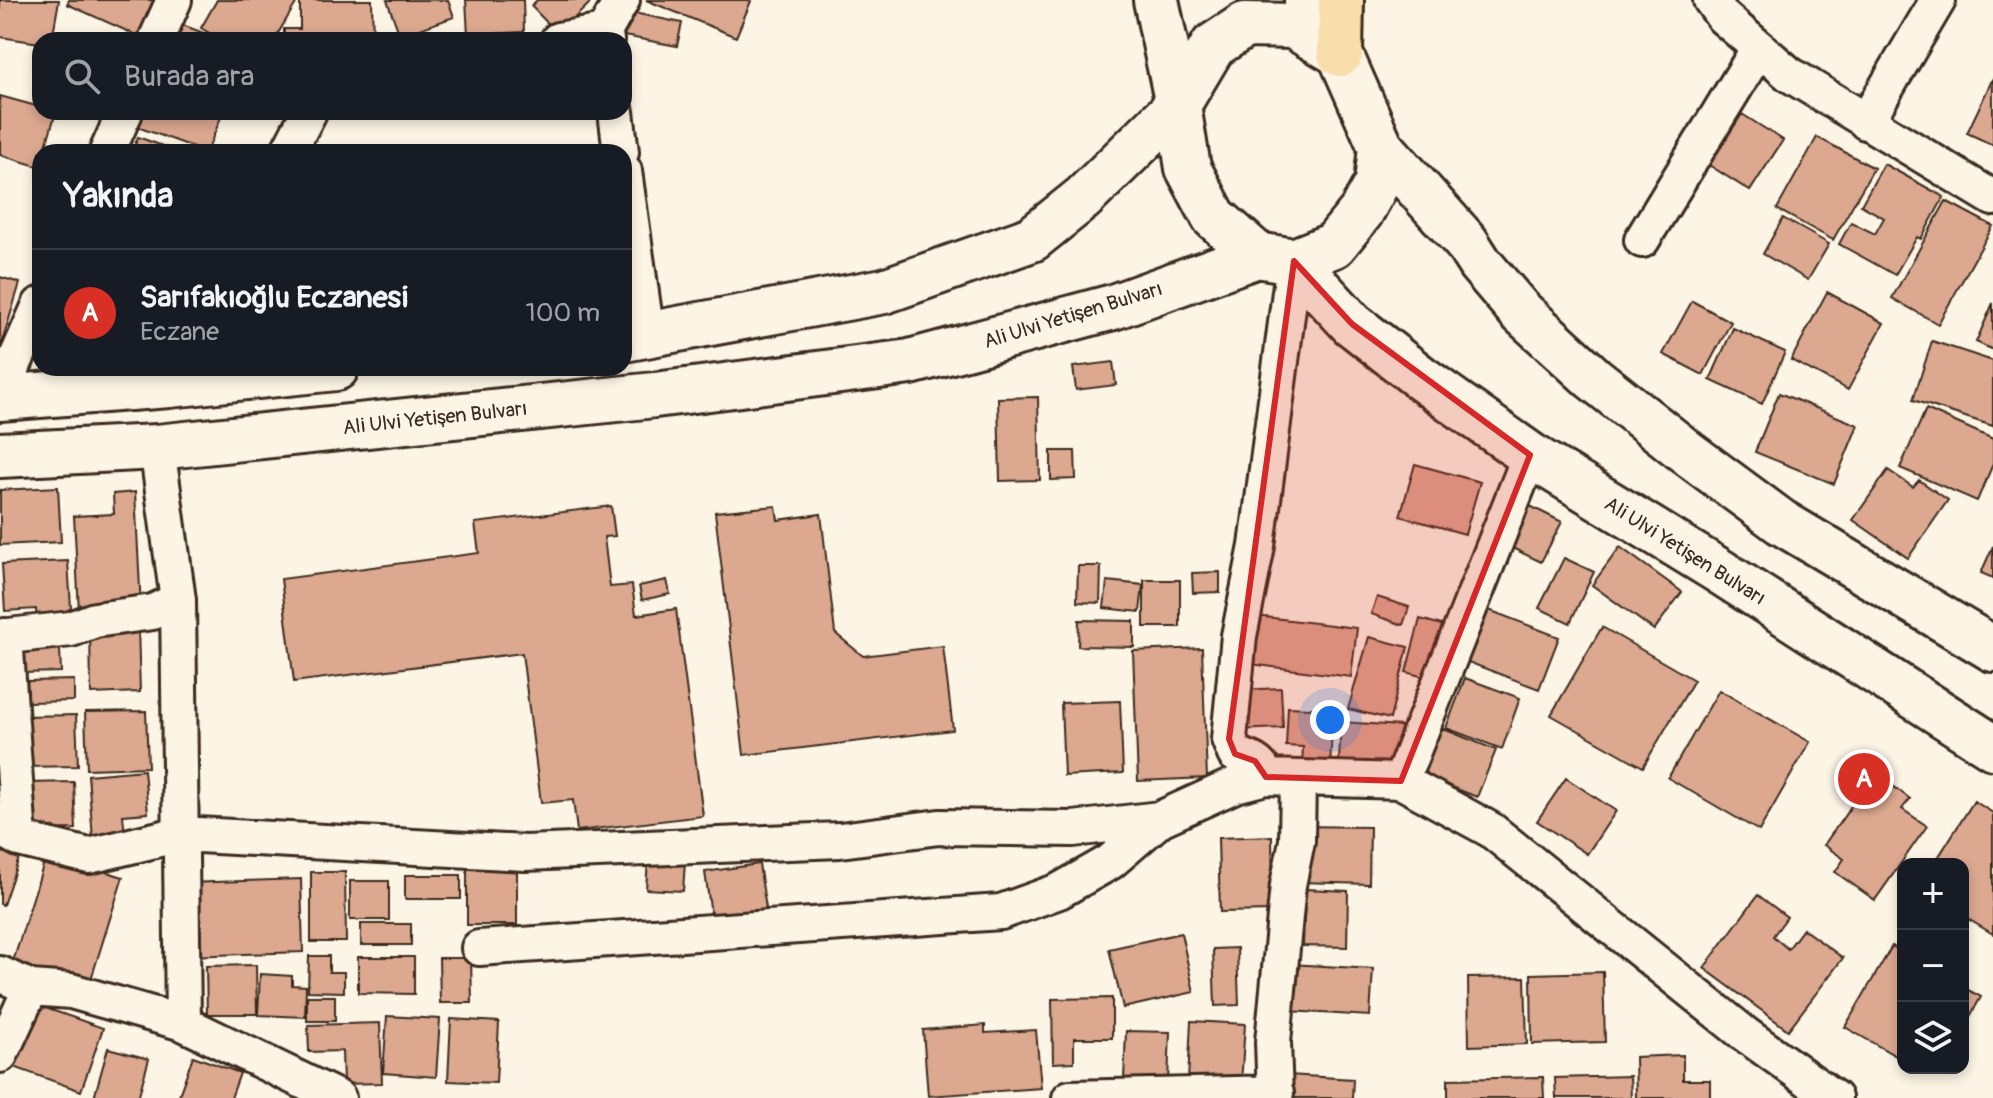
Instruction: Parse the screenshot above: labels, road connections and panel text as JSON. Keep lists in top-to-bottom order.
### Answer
{
  "streets": {
    "main road": ["Ali Ulvi Yetişen Bulvarı"]
  },
  "page": {
    "search": "Burada ara",
    "heading": "Yakında",
    "list": [
      {
        "mark": "A",
        "name": "Sarıfakıoğlu Eczanesi",
        "note": "Eczane",
        "value": "100 m"
      }
    ],
    "pins": "A",
    "map_buttons": ["+", "−"]
  }
}
